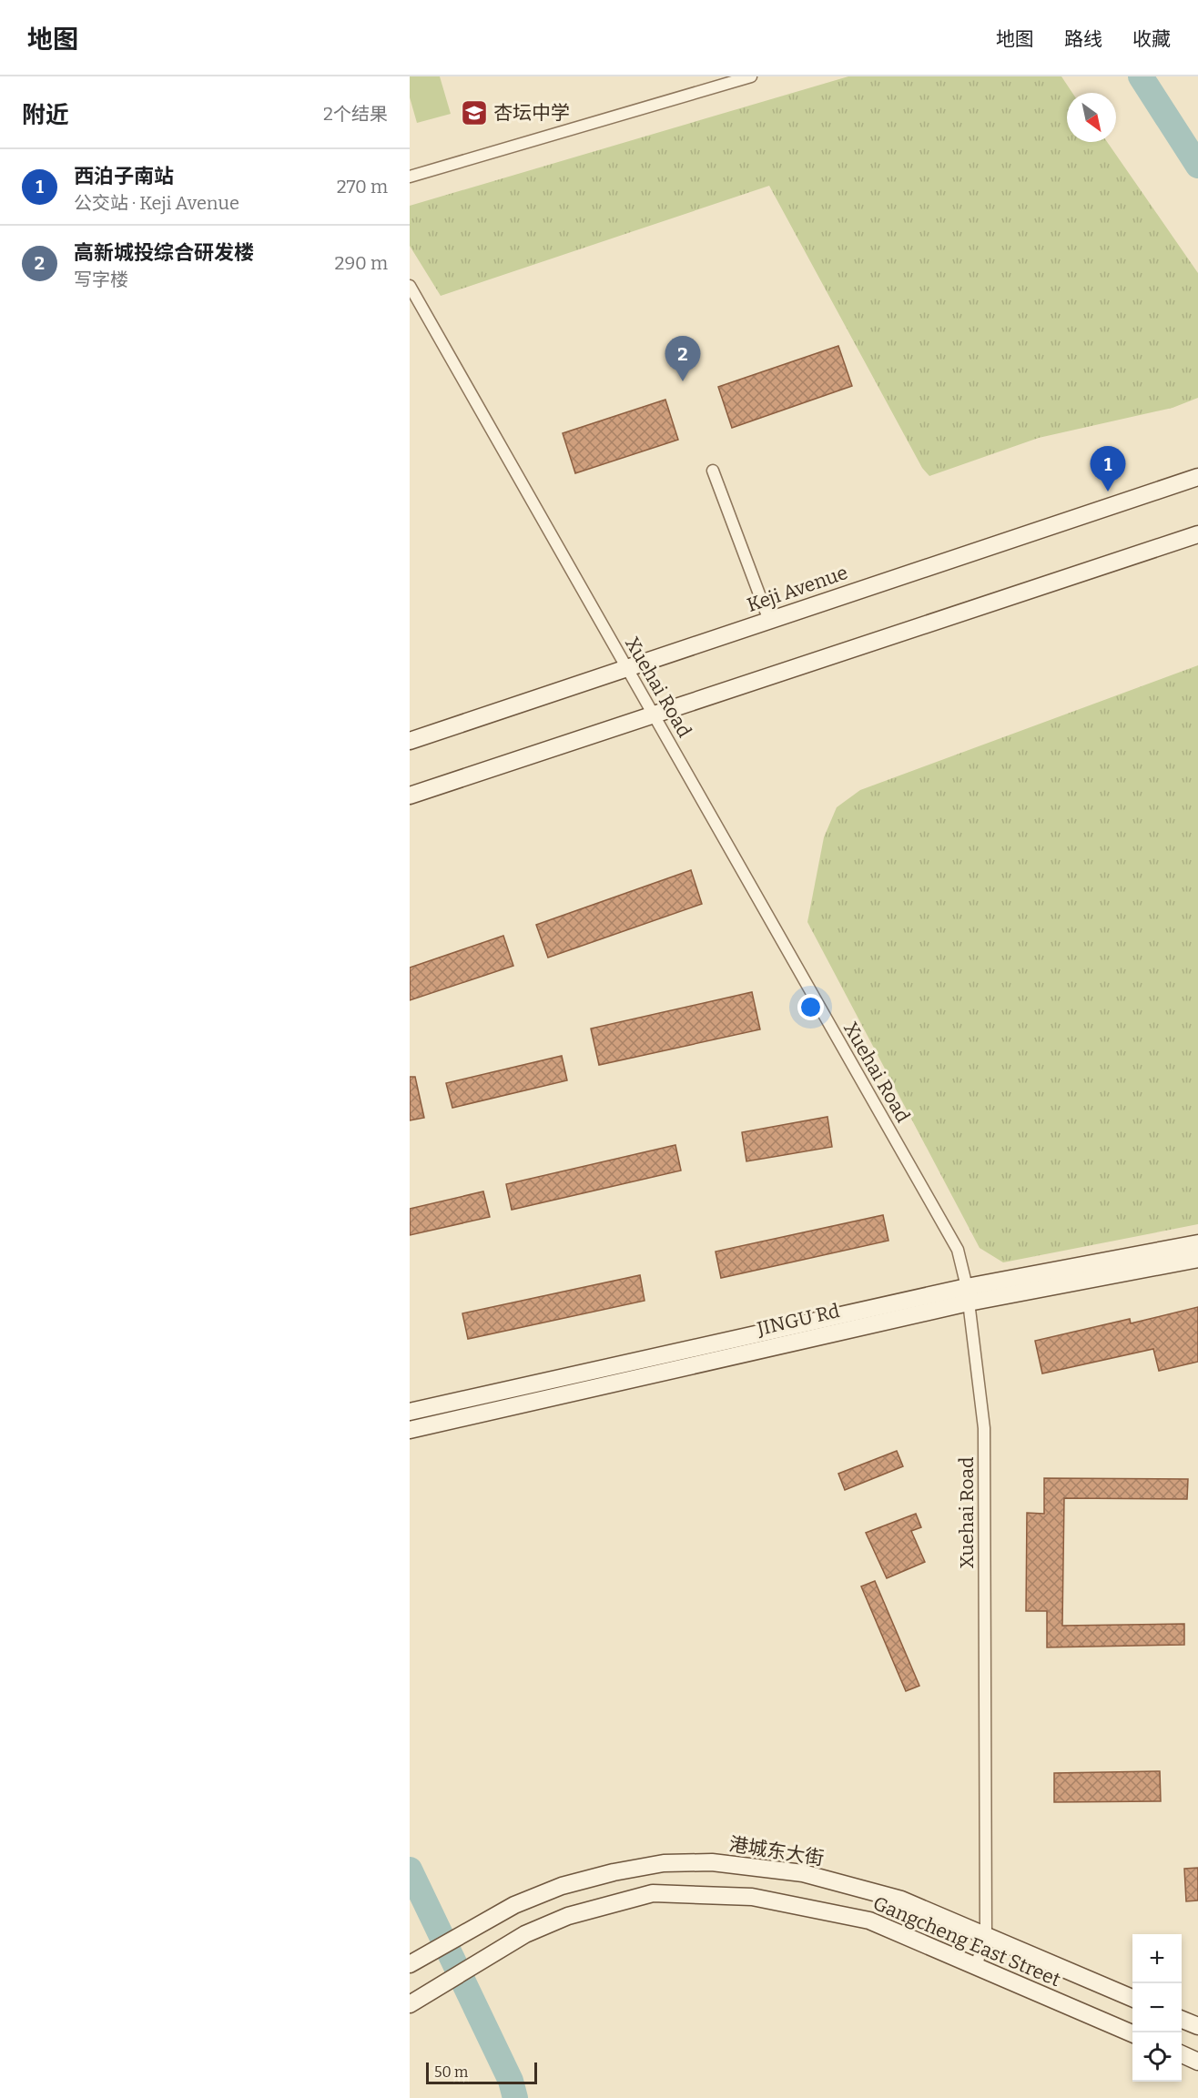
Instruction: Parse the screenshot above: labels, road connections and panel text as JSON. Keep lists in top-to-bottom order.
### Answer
{
  "streets": {
    "main road": [
      "Keji Avenue",
      "JINGU Rd",
      "港城东大街",
      "Gangcheng East Street"
    ],
    "street": ["Xuehai Road"]
  },
  "crossings": [
    ["Keji Avenue", "Xuehai Road"],
    ["Xuehai Road", "JINGU Rd"],
    ["Xuehai Road", "港城东大街"],
    ["Xuehai Road", "Gangcheng East Street"]
  ],
  "places": {
    "school or university": ["杏坛中学"]
  },
  "scale_bar": "50 m",
  "north": "bottom right",
  "page": {
    "header": "地图",
    "nav": ["地图", "路线", "收藏"],
    "heading": ["附近", "2个结果"],
    "list": [
      {
        "mark": "1",
        "name": "西泊子南站",
        "note": "公交站 · Keji Avenue",
        "value": "270 m"
      },
      {
        "mark": "2",
        "name": "高新城投综合研发楼",
        "note": "写字楼",
        "value": "290 m"
      }
    ],
    "pins": ["2", "1"],
    "map_buttons": ["+", "−"],
    "scale": "50 m"
  }
}
